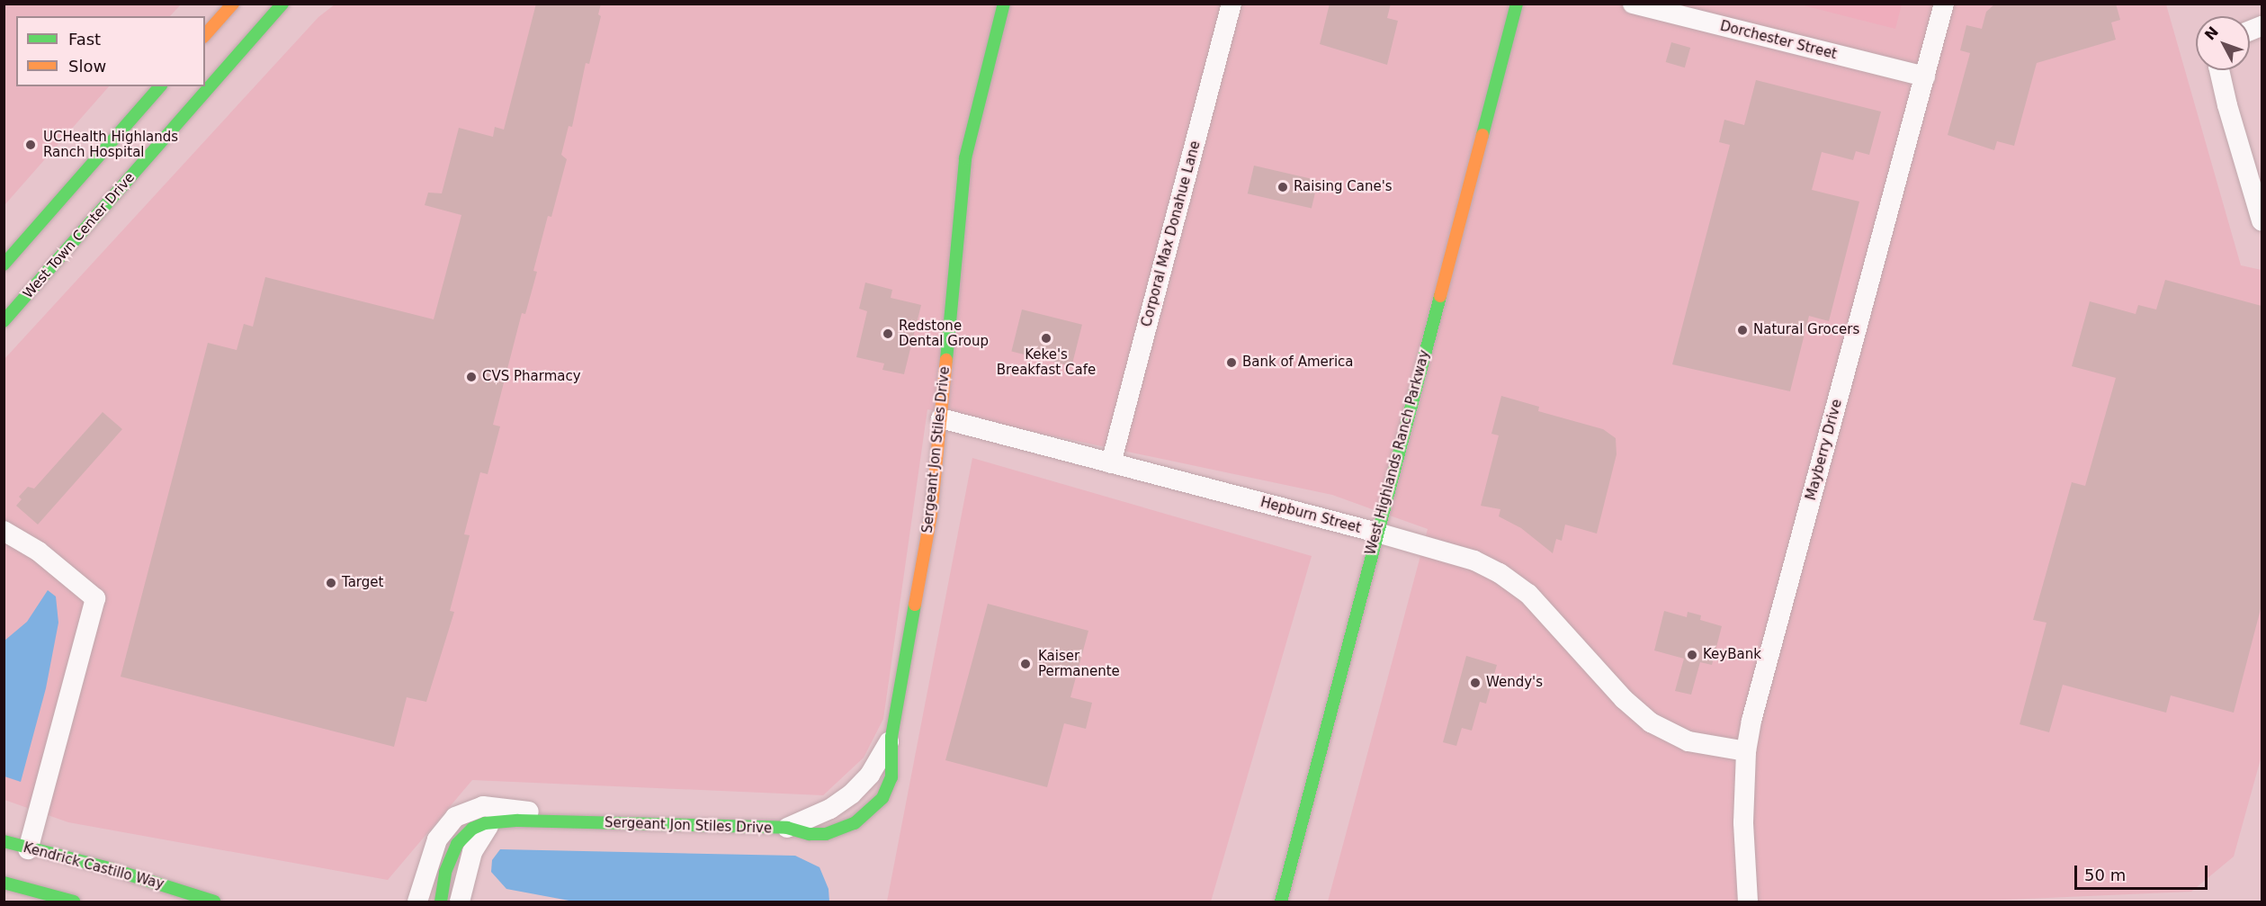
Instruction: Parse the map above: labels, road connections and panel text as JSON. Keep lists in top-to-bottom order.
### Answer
{
  "streets": {
    "street": [
      "Dorchester Street",
      "Corporal Max Donahue Lane",
      "West Town Center Drive",
      "Sergeant Jon Stiles Drive",
      "Mayberry Drive",
      "West Highlands Ranch Parkway",
      "Hepburn Street",
      "Kendrick Castillo Way"
    ]
  },
  "crossings": [
    ["Dorchester Street", "Mayberry Drive"],
    ["Corporal Max Donahue Lane", "Hepburn Street"],
    ["Sergeant Jon Stiles Drive", "Hepburn Street"],
    ["Mayberry Drive", "Hepburn Street"],
    ["West Highlands Ranch Parkway", "Hepburn Street"]
  ],
  "places": [
    "UCHealth Highlands Ranch Hospital",
    "Raising Cane's",
    "Natural Grocers",
    "Redstone Dental Group",
    "Keke's Breakfast Cafe",
    "Bank of America",
    "CVS Pharmacy",
    "Target",
    "KeyBank",
    "Kaiser Permanente",
    "Wendy's"
  ],
  "legend": ["Fast", "Slow"],
  "scale_bar": "50 m",
  "north": "top left"
}
